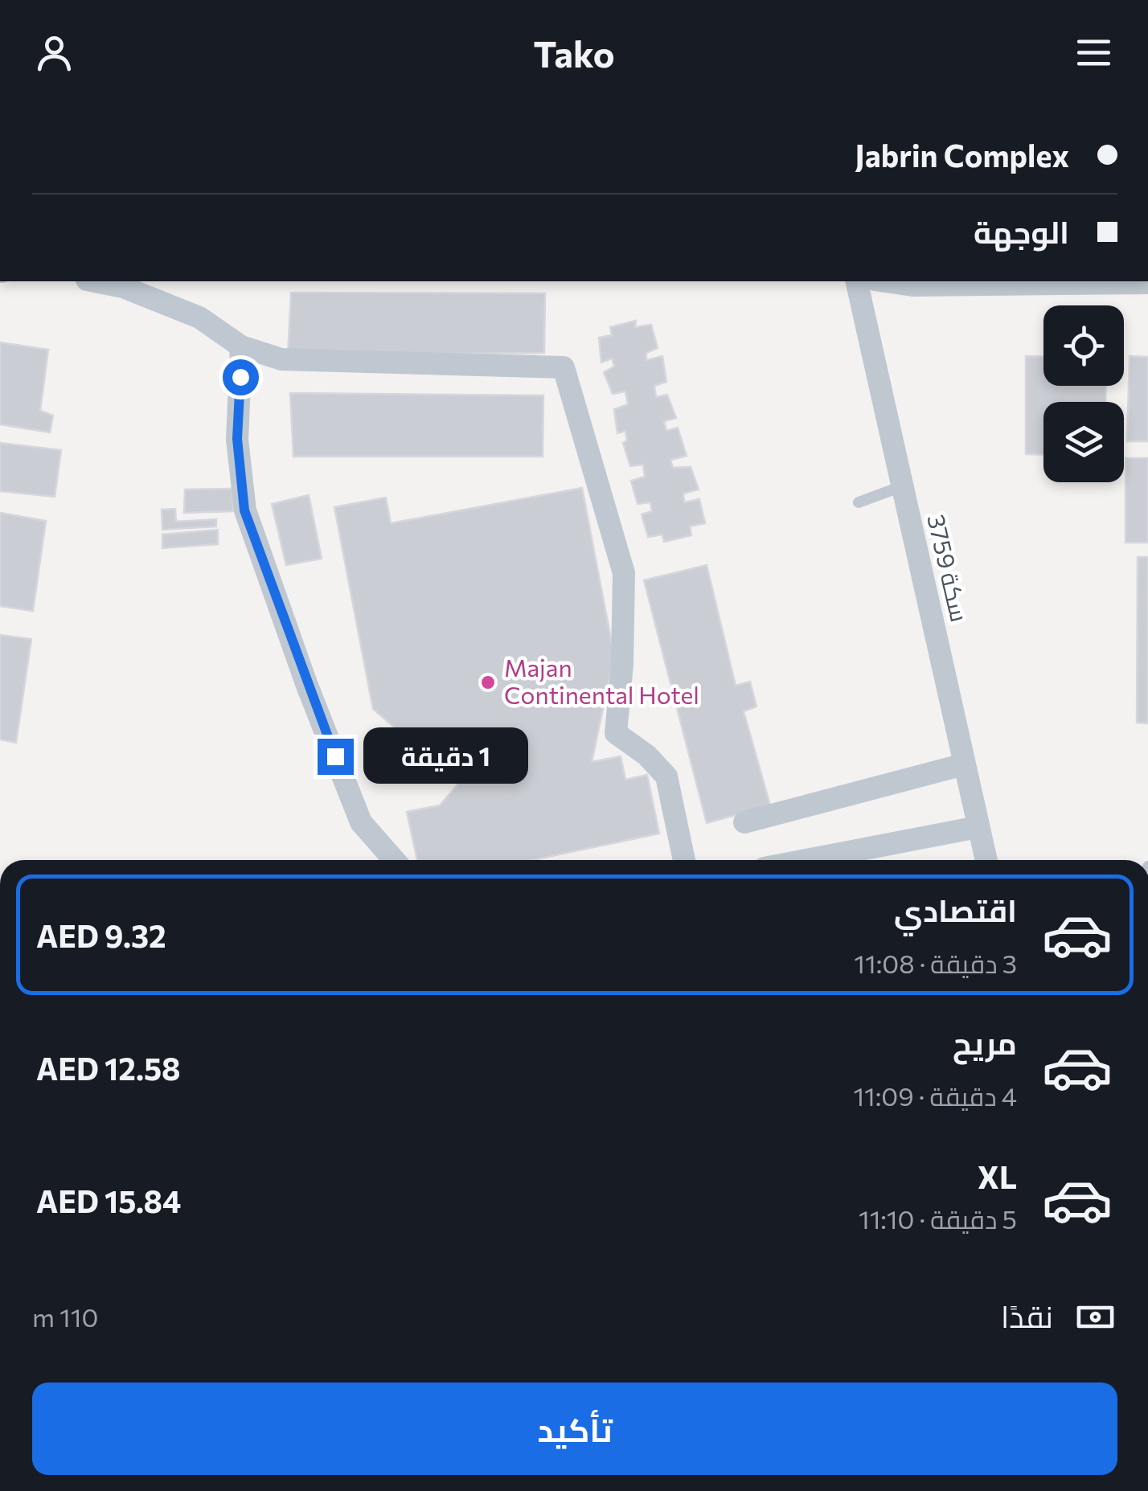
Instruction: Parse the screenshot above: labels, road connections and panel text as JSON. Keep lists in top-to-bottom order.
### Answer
{
  "streets": {
    "street": ["سكة 3759"]
  },
  "places": ["Majan Continental Hotel"],
  "page": {
    "header": "Tako",
    "banner": ["Jabrin Complex", "الوجهة"],
    "bubble": "1 دقيقة",
    "list": [
      {
        "name": "اقتصادي",
        "note": "3 دقيقة · 11:08",
        "value": "AED 9.32"
      },
      {
        "name": "مريح",
        "note": "4 دقيقة · 11:09",
        "value": "AED 12.58"
      },
      {
        "name": "XL",
        "note": "5 دقيقة · 11:10",
        "value": "AED 15.84"
      }
    ],
    "pay": ["نقدًا", "110 m"],
    "buttons": "تأكيد"
  }
}
